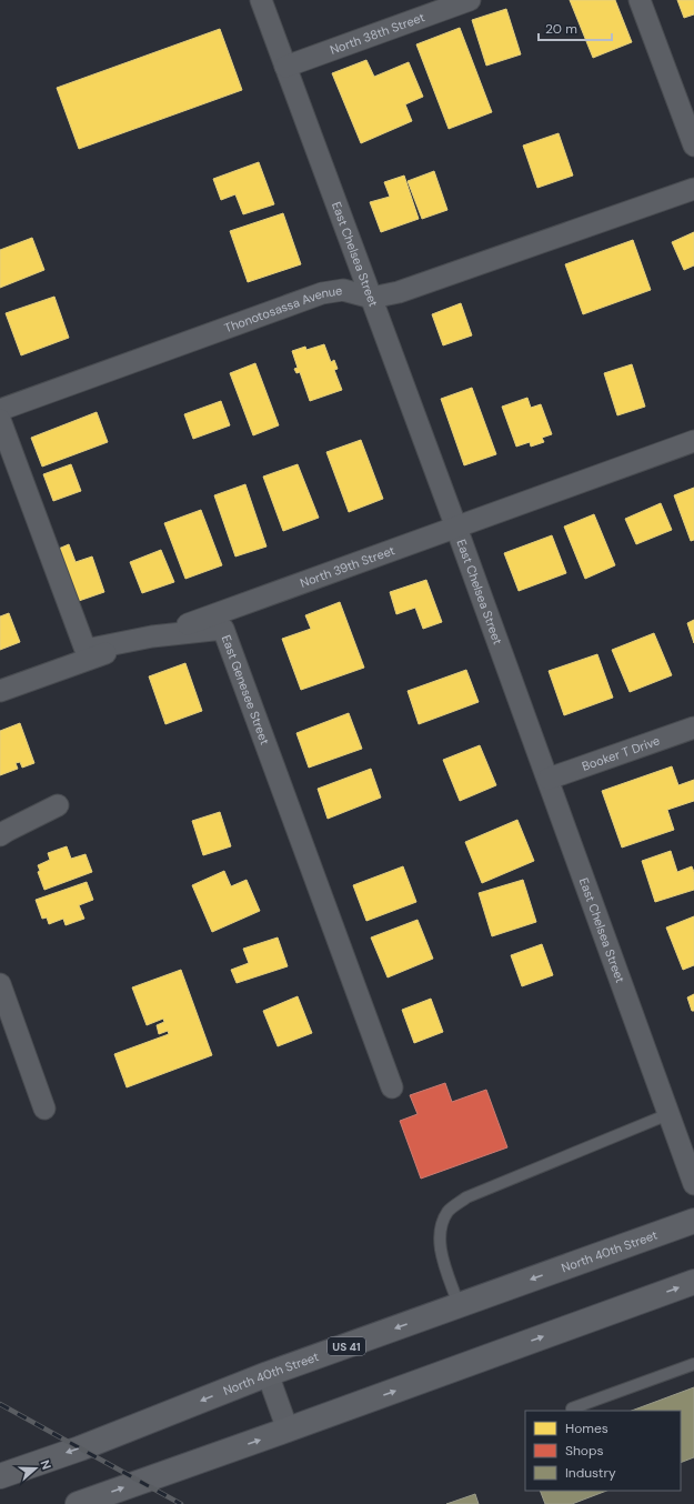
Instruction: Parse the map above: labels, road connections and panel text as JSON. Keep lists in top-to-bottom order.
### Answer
{
  "streets": {
    "main road": ["North 40th Street", "US 41"],
    "street": [
      "North 38th Street",
      "East Chelsea Street",
      "Thonotosassa Avenue",
      "North 39th Street",
      "East Genesee Street",
      "Booker T Drive"
    ]
  },
  "crossings": [
    ["North 38th Street", "East Chelsea Street"],
    ["East Chelsea Street", "Thonotosassa Avenue"],
    ["East Chelsea Street", "North 39th Street"],
    ["East Chelsea Street", "Booker T Drive"],
    ["North 39th Street", "East Genesee Street"]
  ],
  "legend": ["Homes", "Shops", "Industry"],
  "scale_bar": "20 m",
  "north": "right"
}
